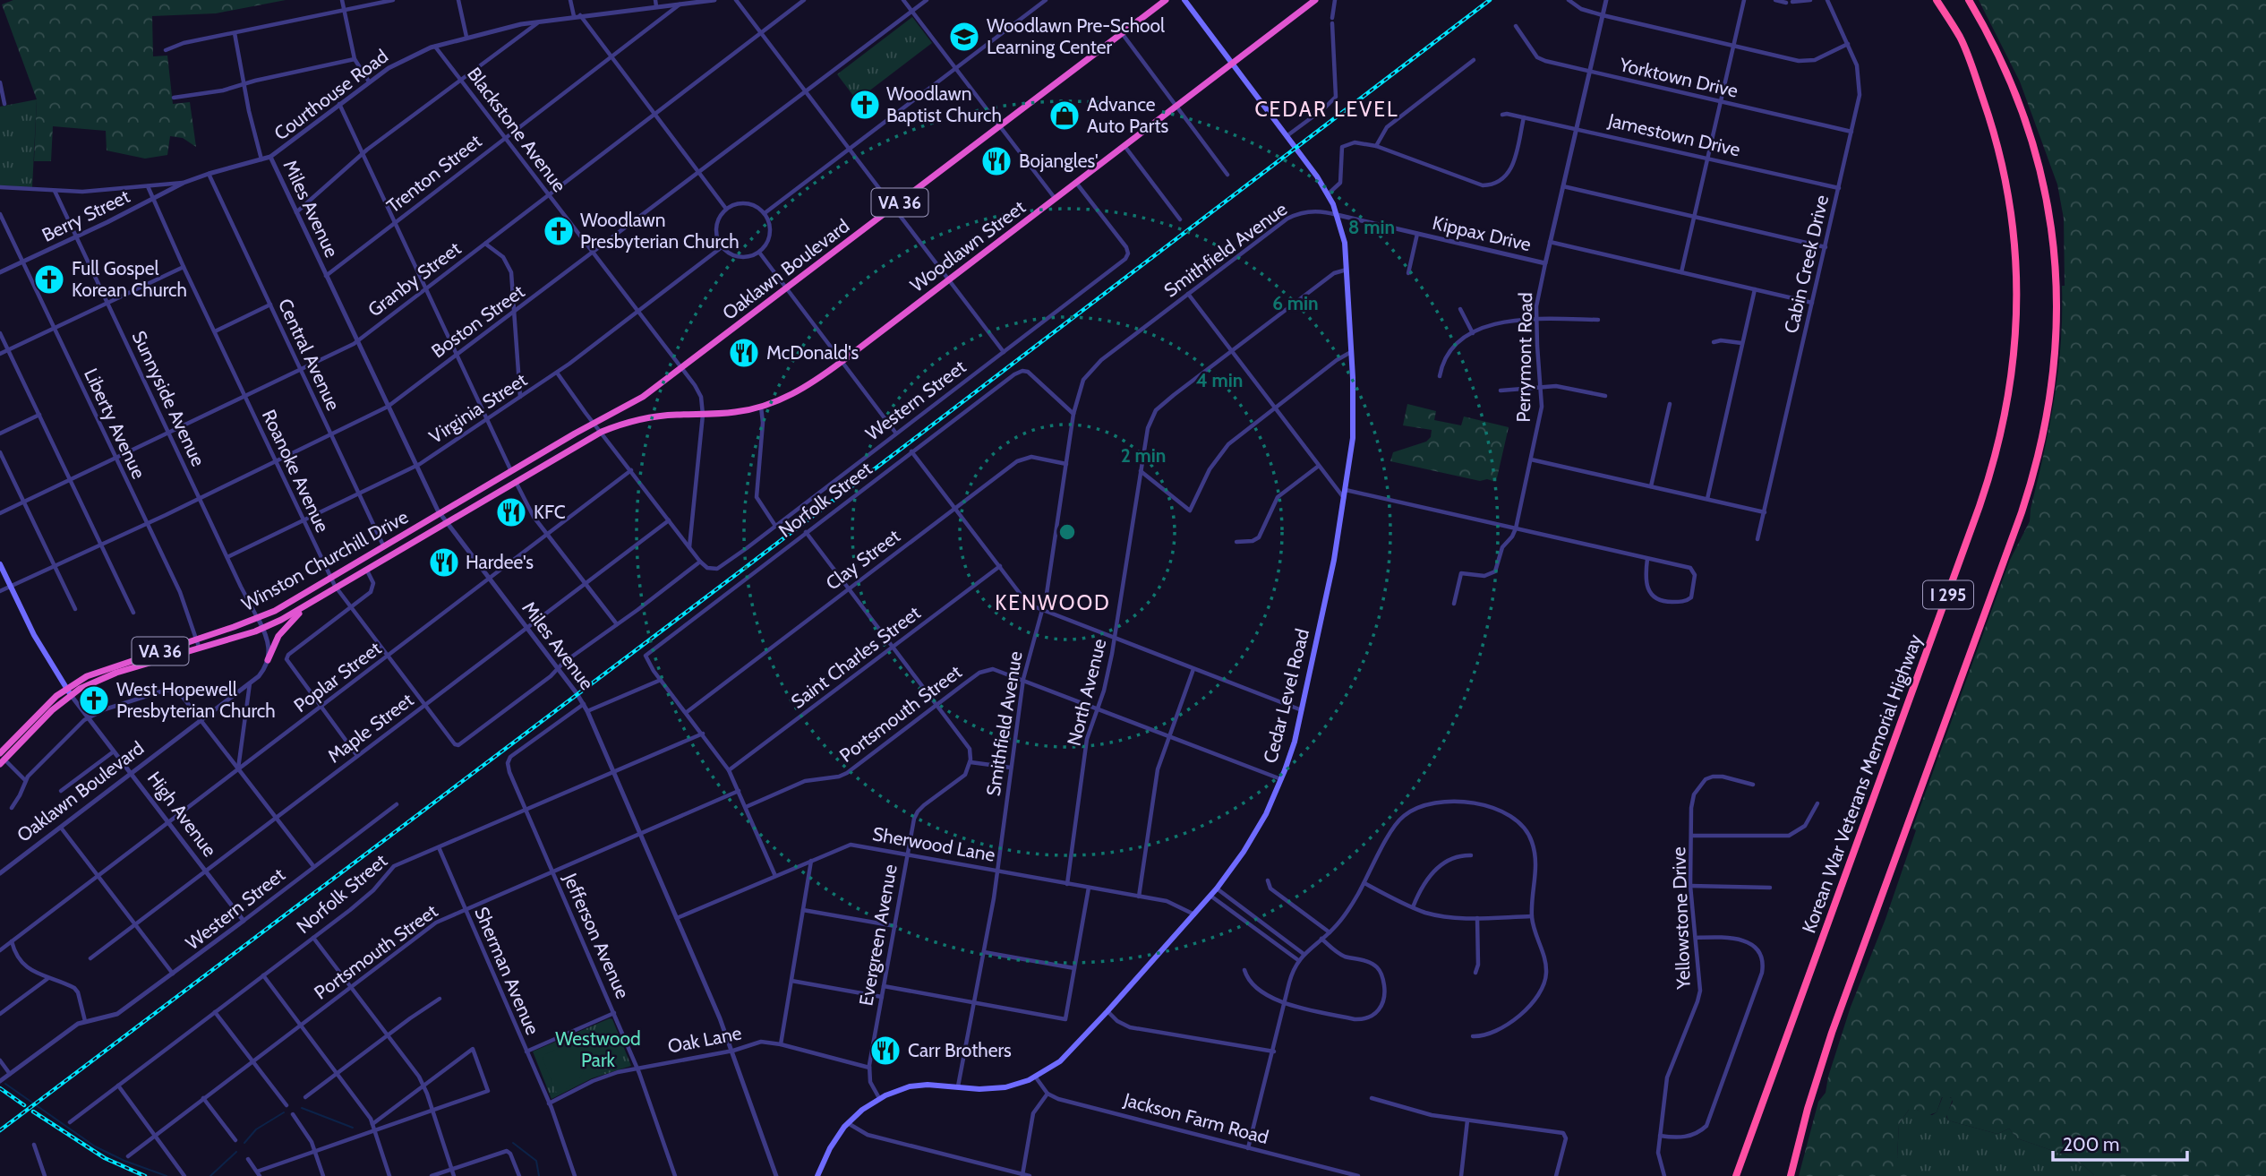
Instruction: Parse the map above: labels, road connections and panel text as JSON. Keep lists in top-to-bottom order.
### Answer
{
  "streets": {
    "highway": [
      "VA 36",
      "Woodlawn Street",
      "Oaklawn Boulevard",
      "Winston Churchill Drive",
      "I 295",
      "Korean War Veterans Memorial Highway"
    ],
    "main road": ["Cedar Level Road", "High Avenue"],
    "street": [
      "Yorktown Drive",
      "Courthouse Road",
      "Blackstone Avenue",
      "Jamestown Drive",
      "Trenton Street",
      "Miles Avenue",
      "Berry Street",
      "Kippax Drive",
      "Smithfield Avenue",
      "Cabin Creek Drive",
      "Granby Street",
      "Boston Street",
      "Central Avenue",
      "Perrymont Road",
      "Sunnyside Avenue",
      "Western Street",
      "Virginia Street",
      "Liberty Avenue",
      "Roanoke Avenue",
      "Norfolk Street",
      "Clay Street",
      "Saint Charles Street",
      "Poplar Street",
      "North Avenue",
      "Portsmouth Street",
      "Maple Street",
      "Sherwood Lane",
      "Yellowstone Drive",
      "Evergreen Avenue",
      "Jefferson Avenue",
      "Sherman Avenue",
      "Oak Lane",
      "Jackson Farm Road"
    ]
  },
  "crossings": [
    ["Yorktown Drive", "Cabin Creek Drive"],
    ["Yorktown Drive", "Perrymont Road"],
    ["Courthouse Road", "Blackstone Avenue"],
    ["Courthouse Road", "Trenton Street"],
    ["Courthouse Road", "Miles Avenue"],
    ["Courthouse Road", "Berry Street"],
    ["Courthouse Road", "Central Avenue"],
    ["Courthouse Road", "Sunnyside Avenue"],
    ["Courthouse Road", "Roanoke Avenue"],
    ["Blackstone Avenue", "Trenton Street"],
    ["Blackstone Avenue", "Woodlawn Street"],
    ["Blackstone Avenue", "Oaklawn Boulevard"],
    ["Blackstone Avenue", "Granby Street"],
    ["Blackstone Avenue", "Boston Street"],
    ["Blackstone Avenue", "Virginia Street"],
    ["Jamestown Drive", "Cabin Creek Drive"],
    ["Jamestown Drive", "Perrymont Road"],
    ["Trenton Street", "Miles Avenue"],
    ["VA 36", "Miles Avenue"],
    ["VA 36", "Woodlawn Street"],
    ["VA 36", "Roanoke Avenue"],
    ["VA 36", "Winston Churchill Drive"],
    ["Miles Avenue", "Granby Street"],
    ["Miles Avenue", "Boston Street"],
    ["Miles Avenue", "Virginia Street"],
    ["Miles Avenue", "Roanoke Avenue"],
    ["Miles Avenue", "Norfolk Street"],
    ["Miles Avenue", "Winston Churchill Drive"],
    ["Miles Avenue", "Poplar Street"],
    ["Miles Avenue", "Portsmouth Street"],
    ["Miles Avenue", "Maple Street"],
    ["Miles Avenue", "Sherwood Lane"],
    ["Miles Avenue", "Jefferson Avenue"],
    ["Miles Avenue", "Oak Lane"],
    ["Berry Street", "Sunnyside Avenue"],
    ["Berry Street", "Liberty Avenue"],
    ["Berry Street", "Roanoke Avenue"],
    ["Kippax Drive", "Smithfield Avenue"],
    ["Kippax Drive", "Cabin Creek Drive"],
    ["Kippax Drive", "Perrymont Road"],
    ["Kippax Drive", "Cedar Level Road"],
    ["Woodlawn Street", "Western Street"],
    ["Woodlawn Street", "Cedar Level Road"],
    ["Smithfield Avenue", "Norfolk Street"],
    ["Smithfield Avenue", "Clay Street"],
    ["Smithfield Avenue", "Cedar Level Road"],
    ["Smithfield Avenue", "Portsmouth Street"],
    ["Smithfield Avenue", "Sherwood Lane"],
    ["Oaklawn Boulevard", "Winston Churchill Drive"],
    ["Oaklawn Boulevard", "High Avenue"],
    ["Granby Street", "Central Avenue"],
    ["Granby Street", "Sunnyside Avenue"],
    ["Granby Street", "Liberty Avenue"],
    ["Granby Street", "Roanoke Avenue"],
    ["Boston Street", "Central Avenue"],
    ["Boston Street", "Sunnyside Avenue"],
    ["Boston Street", "Liberty Avenue"],
    ["Boston Street", "Roanoke Avenue"],
    ["Boston Street", "High Avenue"],
    ["Central Avenue", "Virginia Street"],
    ["Central Avenue", "Winston Churchill Drive"],
    ["Sunnyside Avenue", "Virginia Street"],
    ["Sunnyside Avenue", "Winston Churchill Drive"],
    ["Western Street", "High Avenue"],
    ["Virginia Street", "Roanoke Avenue"],
    ["Liberty Avenue", "Winston Churchill Drive"],
    ["Roanoke Avenue", "Winston Churchill Drive"],
    ["Roanoke Avenue", "Poplar Street"],
    ["Roanoke Avenue", "Maple Street"],
    ["Norfolk Street", "Jefferson Avenue"],
    ["Norfolk Street", "Sherman Avenue"],
    ["Winston Churchill Drive", "High Avenue"],
    ["Poplar Street", "High Avenue"],
    ["North Avenue", "Cedar Level Road"],
    ["North Avenue", "Portsmouth Street"],
    ["North Avenue", "Sherwood Lane"],
    ["Cedar Level Road", "Portsmouth Street"],
    ["Cedar Level Road", "Sherwood Lane"],
    ["Portsmouth Street", "Jefferson Avenue"],
    ["Portsmouth Street", "Sherman Avenue"],
    ["Maple Street", "High Avenue"],
    ["Sherwood Lane", "Evergreen Avenue"],
    ["Evergreen Avenue", "Oak Lane"],
    ["Jefferson Avenue", "Oak Lane"],
    ["Sherman Avenue", "Oak Lane"]
  ],
  "districts": ["CEDAR LEVEL", "KENWOOD"],
  "parks": ["Westwood Park"],
  "places": {
    "school or university": ["Woodlawn Pre-School Learning Center"],
    "church": [
      "Woodlawn Baptist Church",
      "Woodlawn Presbyterian Church",
      "Full Gospel Korean Church",
      "West Hopewell Presbyterian Church"
    ],
    "shop": ["Advance Auto Parts"],
    "restaurant": [
      "Bojangles'",
      "McDonald's",
      "KFC",
      "Hardee's",
      "Carr Brothers"
    ]
  },
  "scale_bar": "200 m",
  "rings": [
    "8 min",
    "6 min",
    "4 min",
    "2 min"
  ]
}
